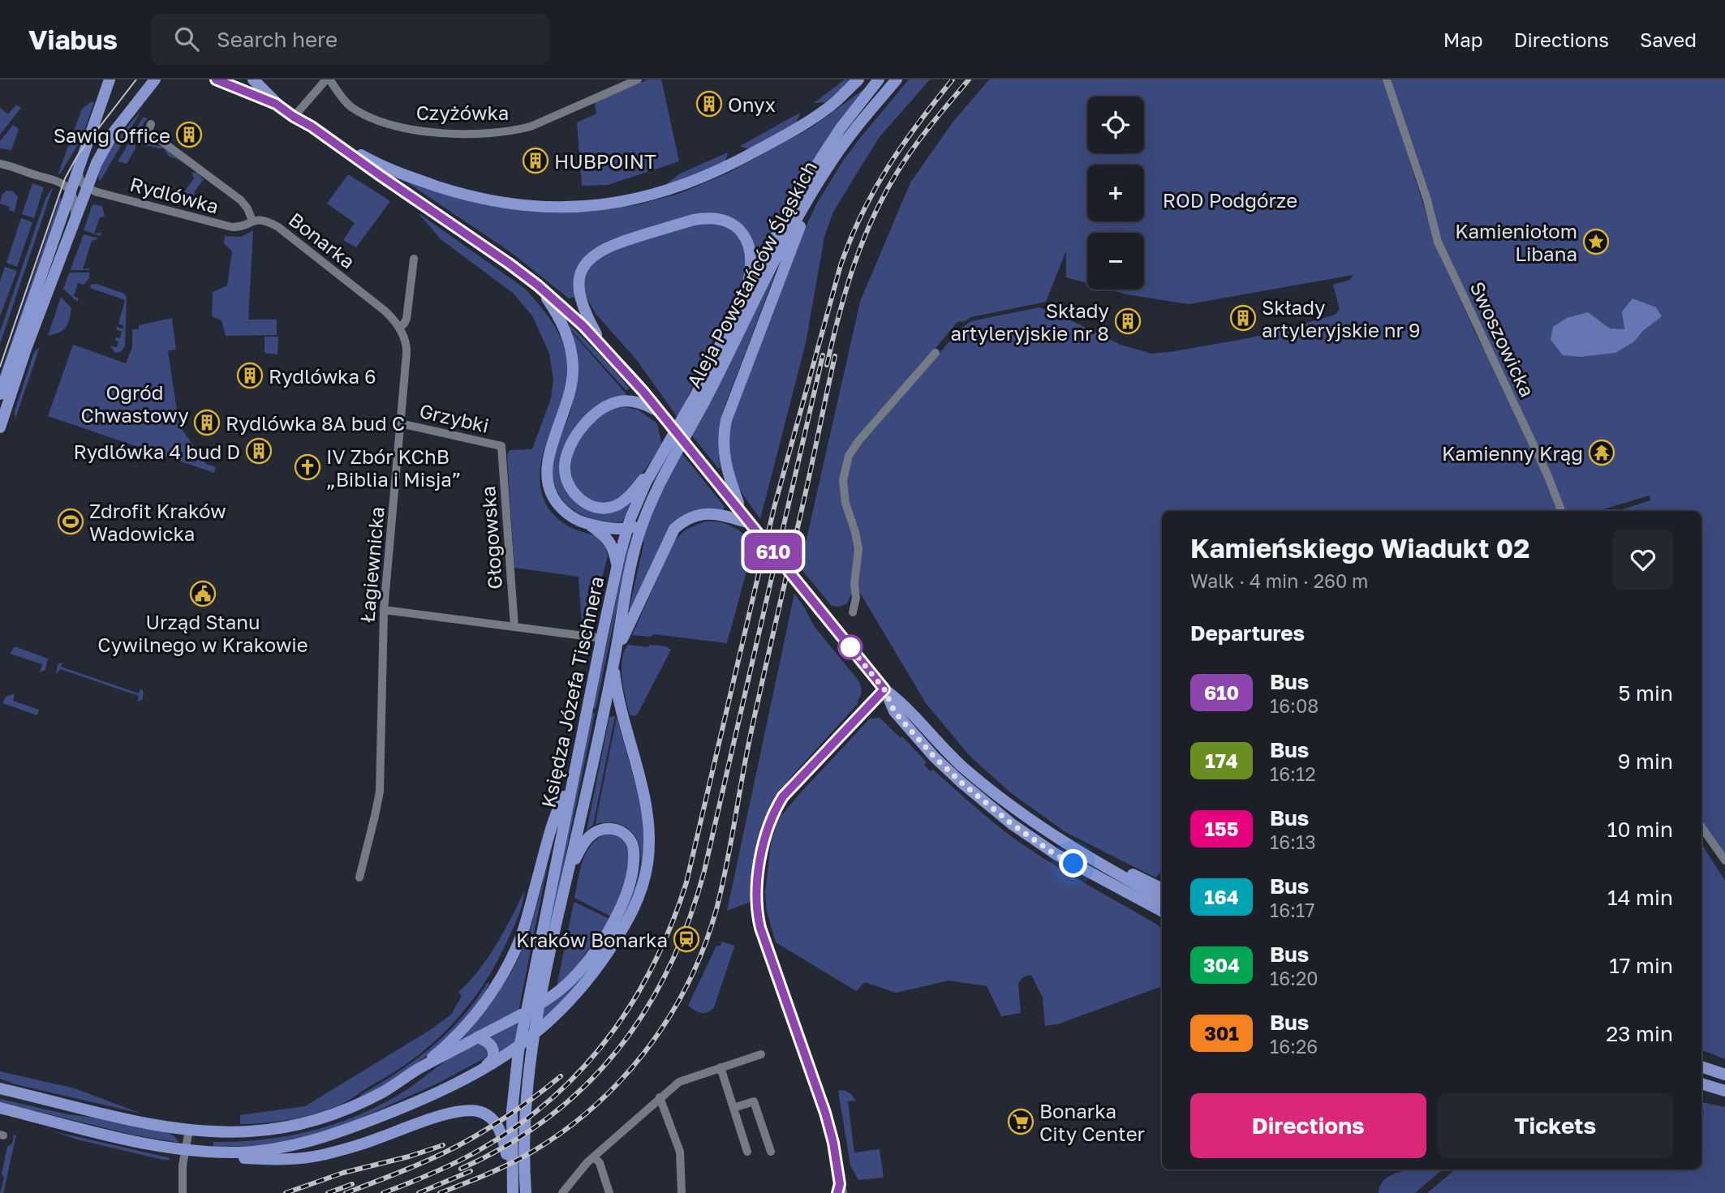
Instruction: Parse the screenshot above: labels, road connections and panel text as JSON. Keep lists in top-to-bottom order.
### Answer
{
  "streets": {
    "main road": ["Aleja Powstańców Śląskich", "Księdza Józefa Tischnera"],
    "street": [
      "Czyżówka",
      "Rydlówka",
      "Bonarka",
      "Swoszowicka",
      "Grzybki",
      "Głogowska",
      "Łagiewnicka"
    ]
  },
  "crossings": [
    ["Rydlówka", "Bonarka"],
    ["Bonarka", "Łagiewnicka"],
    ["Aleja Powstańców Śląskich", "Księdza Józefa Tischnera"],
    ["Grzybki", "Głogowska"],
    ["Grzybki", "Łagiewnicka"]
  ],
  "parks": ["ROD Podgórze", "Ogród Chwastowy"],
  "places": {
    "building": [
      "Onyx",
      "Sawig Office",
      "HUBPOINT",
      "Składy artyleryjskie nr 9",
      "Składy artyleryjskie nr 8",
      "Rydlówka 6",
      "Rydlówka 8A bud C",
      "Rydlówka 4 bud D"
    ],
    "place": ["Kamieniołom Libana"],
    "temple": ["Kamienny Krąg"],
    "church": ["IV Zbór KChB „Biblia i Misja”"],
    "sports": ["Zdrofit Kraków Wadowicka"],
    "public building": ["Urząd Stanu Cywilnego w Krakowie"],
    "station": ["Kraków Bonarka"],
    "supermarket": ["Bonarka City Center"]
  },
  "lines": ["bus line 610"],
  "page": {
    "header": "Viabus",
    "search": "Search here",
    "nav": ["Map", "Directions", "Saved"],
    "on_map": "610",
    "map_buttons": ["+", "−"],
    "heading": [
      ["Kamieńskiego Wiadukt 02", "Walk · 4 min · 260 m"],
      "Departures"
    ],
    "list": [
      {
        "mark": "610",
        "name": "Bus",
        "note": "16:08",
        "value": "5 min"
      },
      {
        "mark": "174",
        "name": "Bus",
        "note": "16:12",
        "value": "9 min"
      },
      {
        "mark": "155",
        "name": "Bus",
        "note": "16:13",
        "value": "10 min"
      },
      {
        "mark": "164",
        "name": "Bus",
        "note": "16:17",
        "value": "14 min"
      },
      {
        "mark": "304",
        "name": "Bus",
        "note": "16:20",
        "value": "17 min"
      },
      {
        "mark": "301",
        "name": "Bus",
        "note": "16:26",
        "value": "23 min"
      }
    ],
    "buttons": ["Directions", "Tickets"]
  }
}
